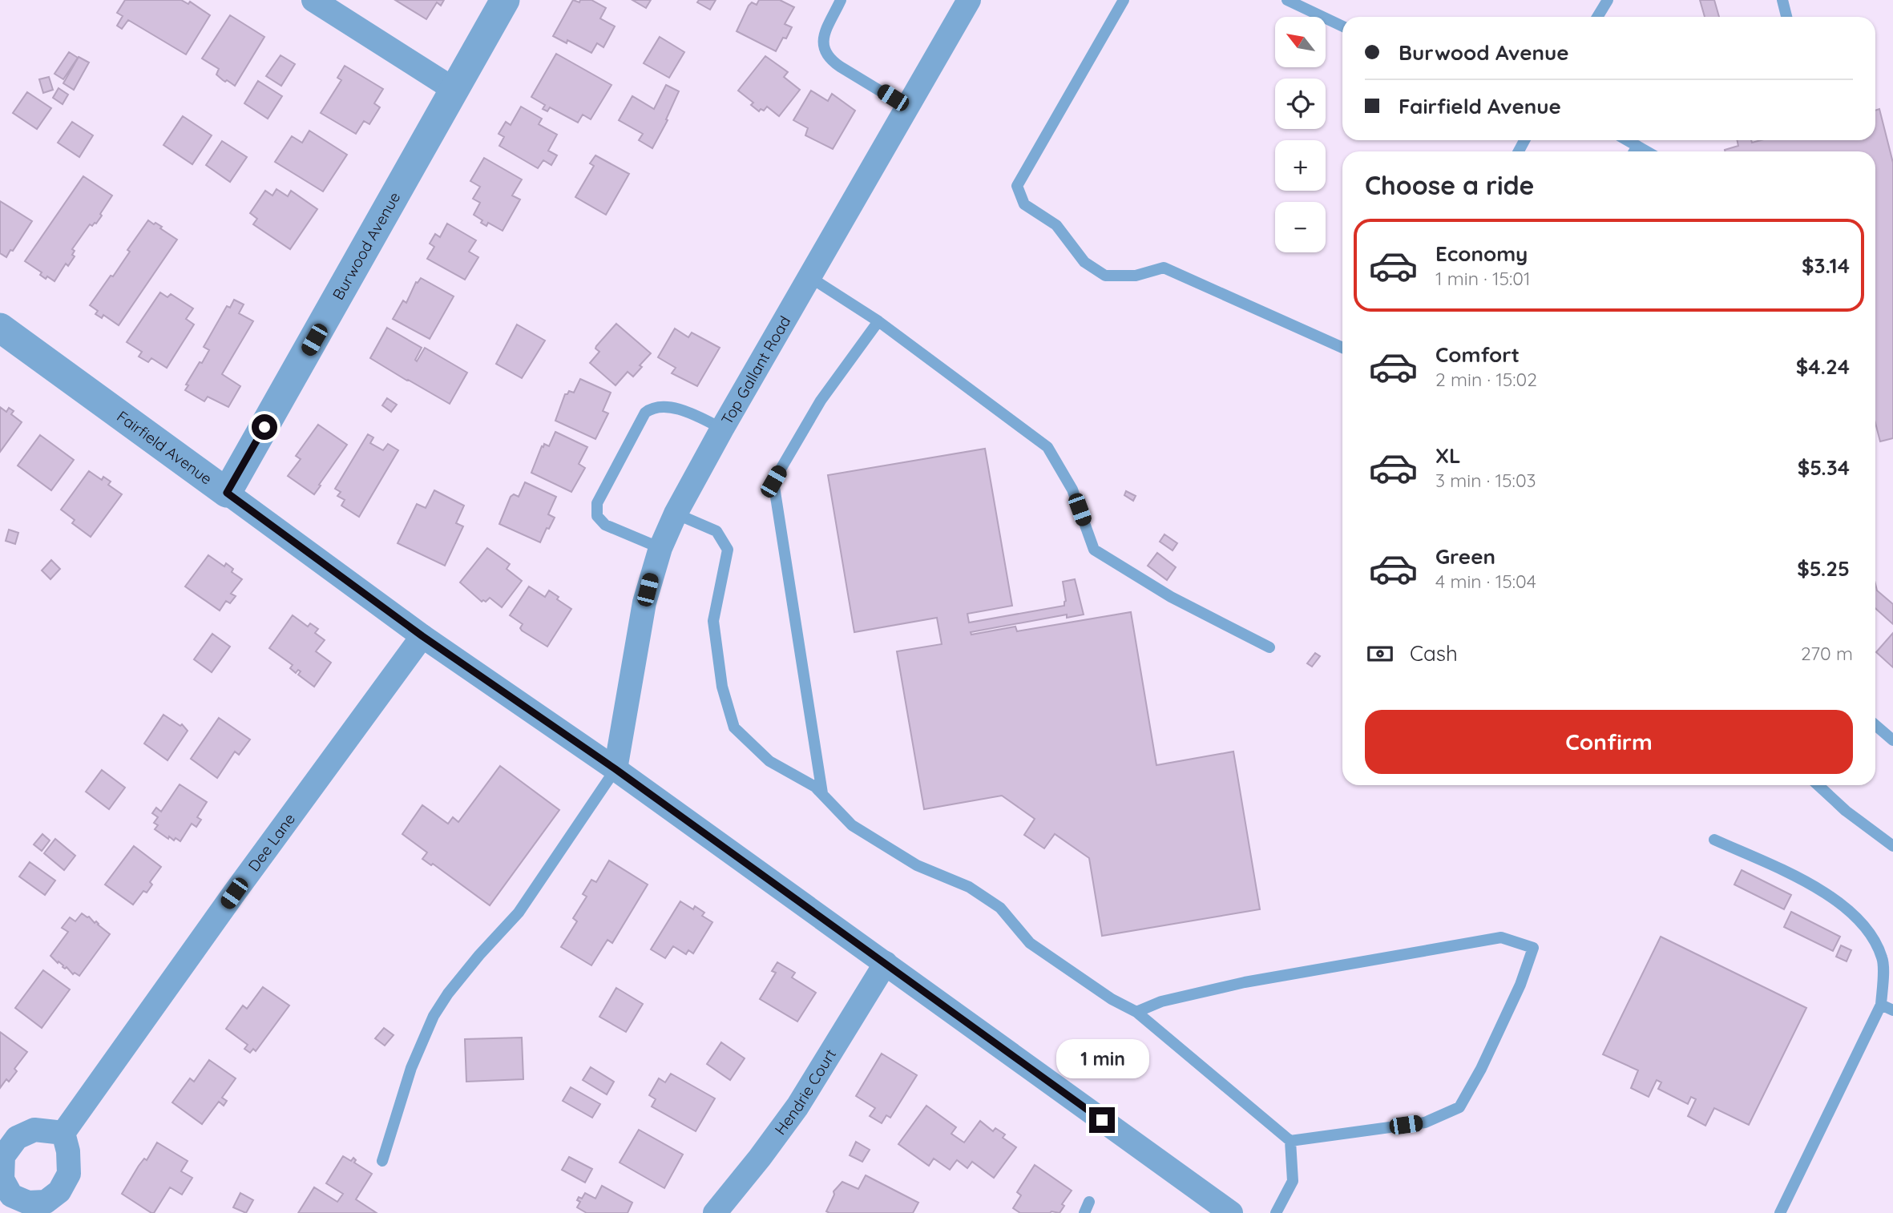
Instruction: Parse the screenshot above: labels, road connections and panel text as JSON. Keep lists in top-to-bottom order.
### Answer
{
  "streets": {
    "street": [
      "Burwood Avenue",
      "Top Gallant Road",
      "Fairfield Avenue",
      "Dee Lane",
      "Hendrie Court"
    ]
  },
  "crossings": [
    ["Burwood Avenue", "Fairfield Avenue"],
    ["Top Gallant Road", "Fairfield Avenue"],
    ["Fairfield Avenue", "Dee Lane"],
    ["Fairfield Avenue", "Hendrie Court"]
  ],
  "north": "top left",
  "page": {
    "map_buttons": ["+", "−"],
    "banner": ["Burwood Avenue", "Fairfield Avenue"],
    "heading": "Choose a ride",
    "list": [
      {
        "name": "Economy",
        "note": "1 min · 15:01",
        "value": "$3.14"
      },
      {
        "name": "Comfort",
        "note": "2 min · 15:02",
        "value": "$4.24"
      },
      {
        "name": "XL",
        "note": "3 min · 15:03",
        "value": "$5.34"
      },
      {
        "name": "Green",
        "note": "4 min · 15:04",
        "value": "$5.25"
      }
    ],
    "pay": ["Cash", "270 m"],
    "buttons": "Confirm",
    "bubble": "1 min"
  }
}
